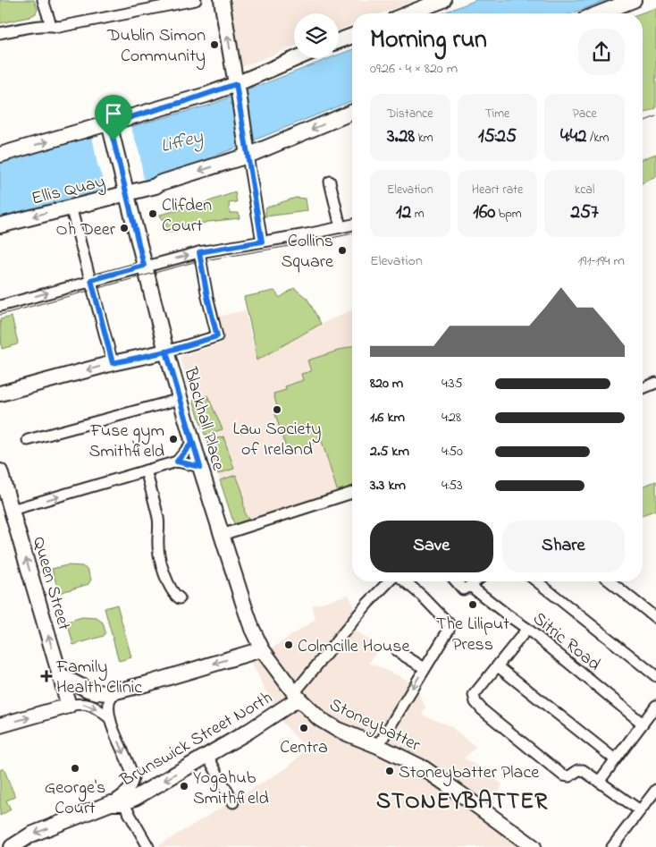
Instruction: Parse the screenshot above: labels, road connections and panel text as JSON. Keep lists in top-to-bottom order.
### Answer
{
  "streets": {
    "main road": [
      "Ellis Quay",
      "Blackhall Place",
      "Queen Street",
      "Stoneybatter",
      "Brunswick Street North"
    ],
    "street": ["Sitric Road"]
  },
  "crossings": [
    ["Ellis Quay", "Blackhall Place"],
    ["Blackhall Place", "Stoneybatter"],
    ["Stoneybatter", "Brunswick Street North"]
  ],
  "one_way": ["Queen Street"],
  "districts": ["STONEYBATTER"],
  "water": ["Liffey"],
  "places": {
    "other": [
      "Dublin Simon Community",
      "Clifden Court",
      "Oh Deer",
      "Collins Square",
      "Law Society of Ireland",
      "Fuse gym Smithfield",
      "The Liliput Press",
      "Colmcille House",
      "Centra",
      "George's Court",
      "Stoneybatter Place",
      "Yogahub Smithfield"
    ],
    "health": ["Family Health Clinic"]
  },
  "page": {
    "heading": ["Morning run", "09:26 · 4 × 820 m"],
    "stats": [
      ["Distance", "3.28 km"],
      ["Time", "15:25"],
      ["Pace", "4:42 /km"],
      ["Elevation", "12 m"],
      ["Heart rate", "160 bpm"],
      ["kcal", "257"]
    ],
    "chart": ["Elevation", "191–194 m"],
    "list": [
      {
        "name": "820 m",
        "note": "4:35"
      },
      {
        "name": "1.6 km",
        "note": "4:28"
      },
      {
        "name": "2.5 km",
        "note": "4:50"
      },
      {
        "name": "3.3 km",
        "note": "4:53"
      }
    ],
    "buttons": ["Save", "Share"]
  }
}
